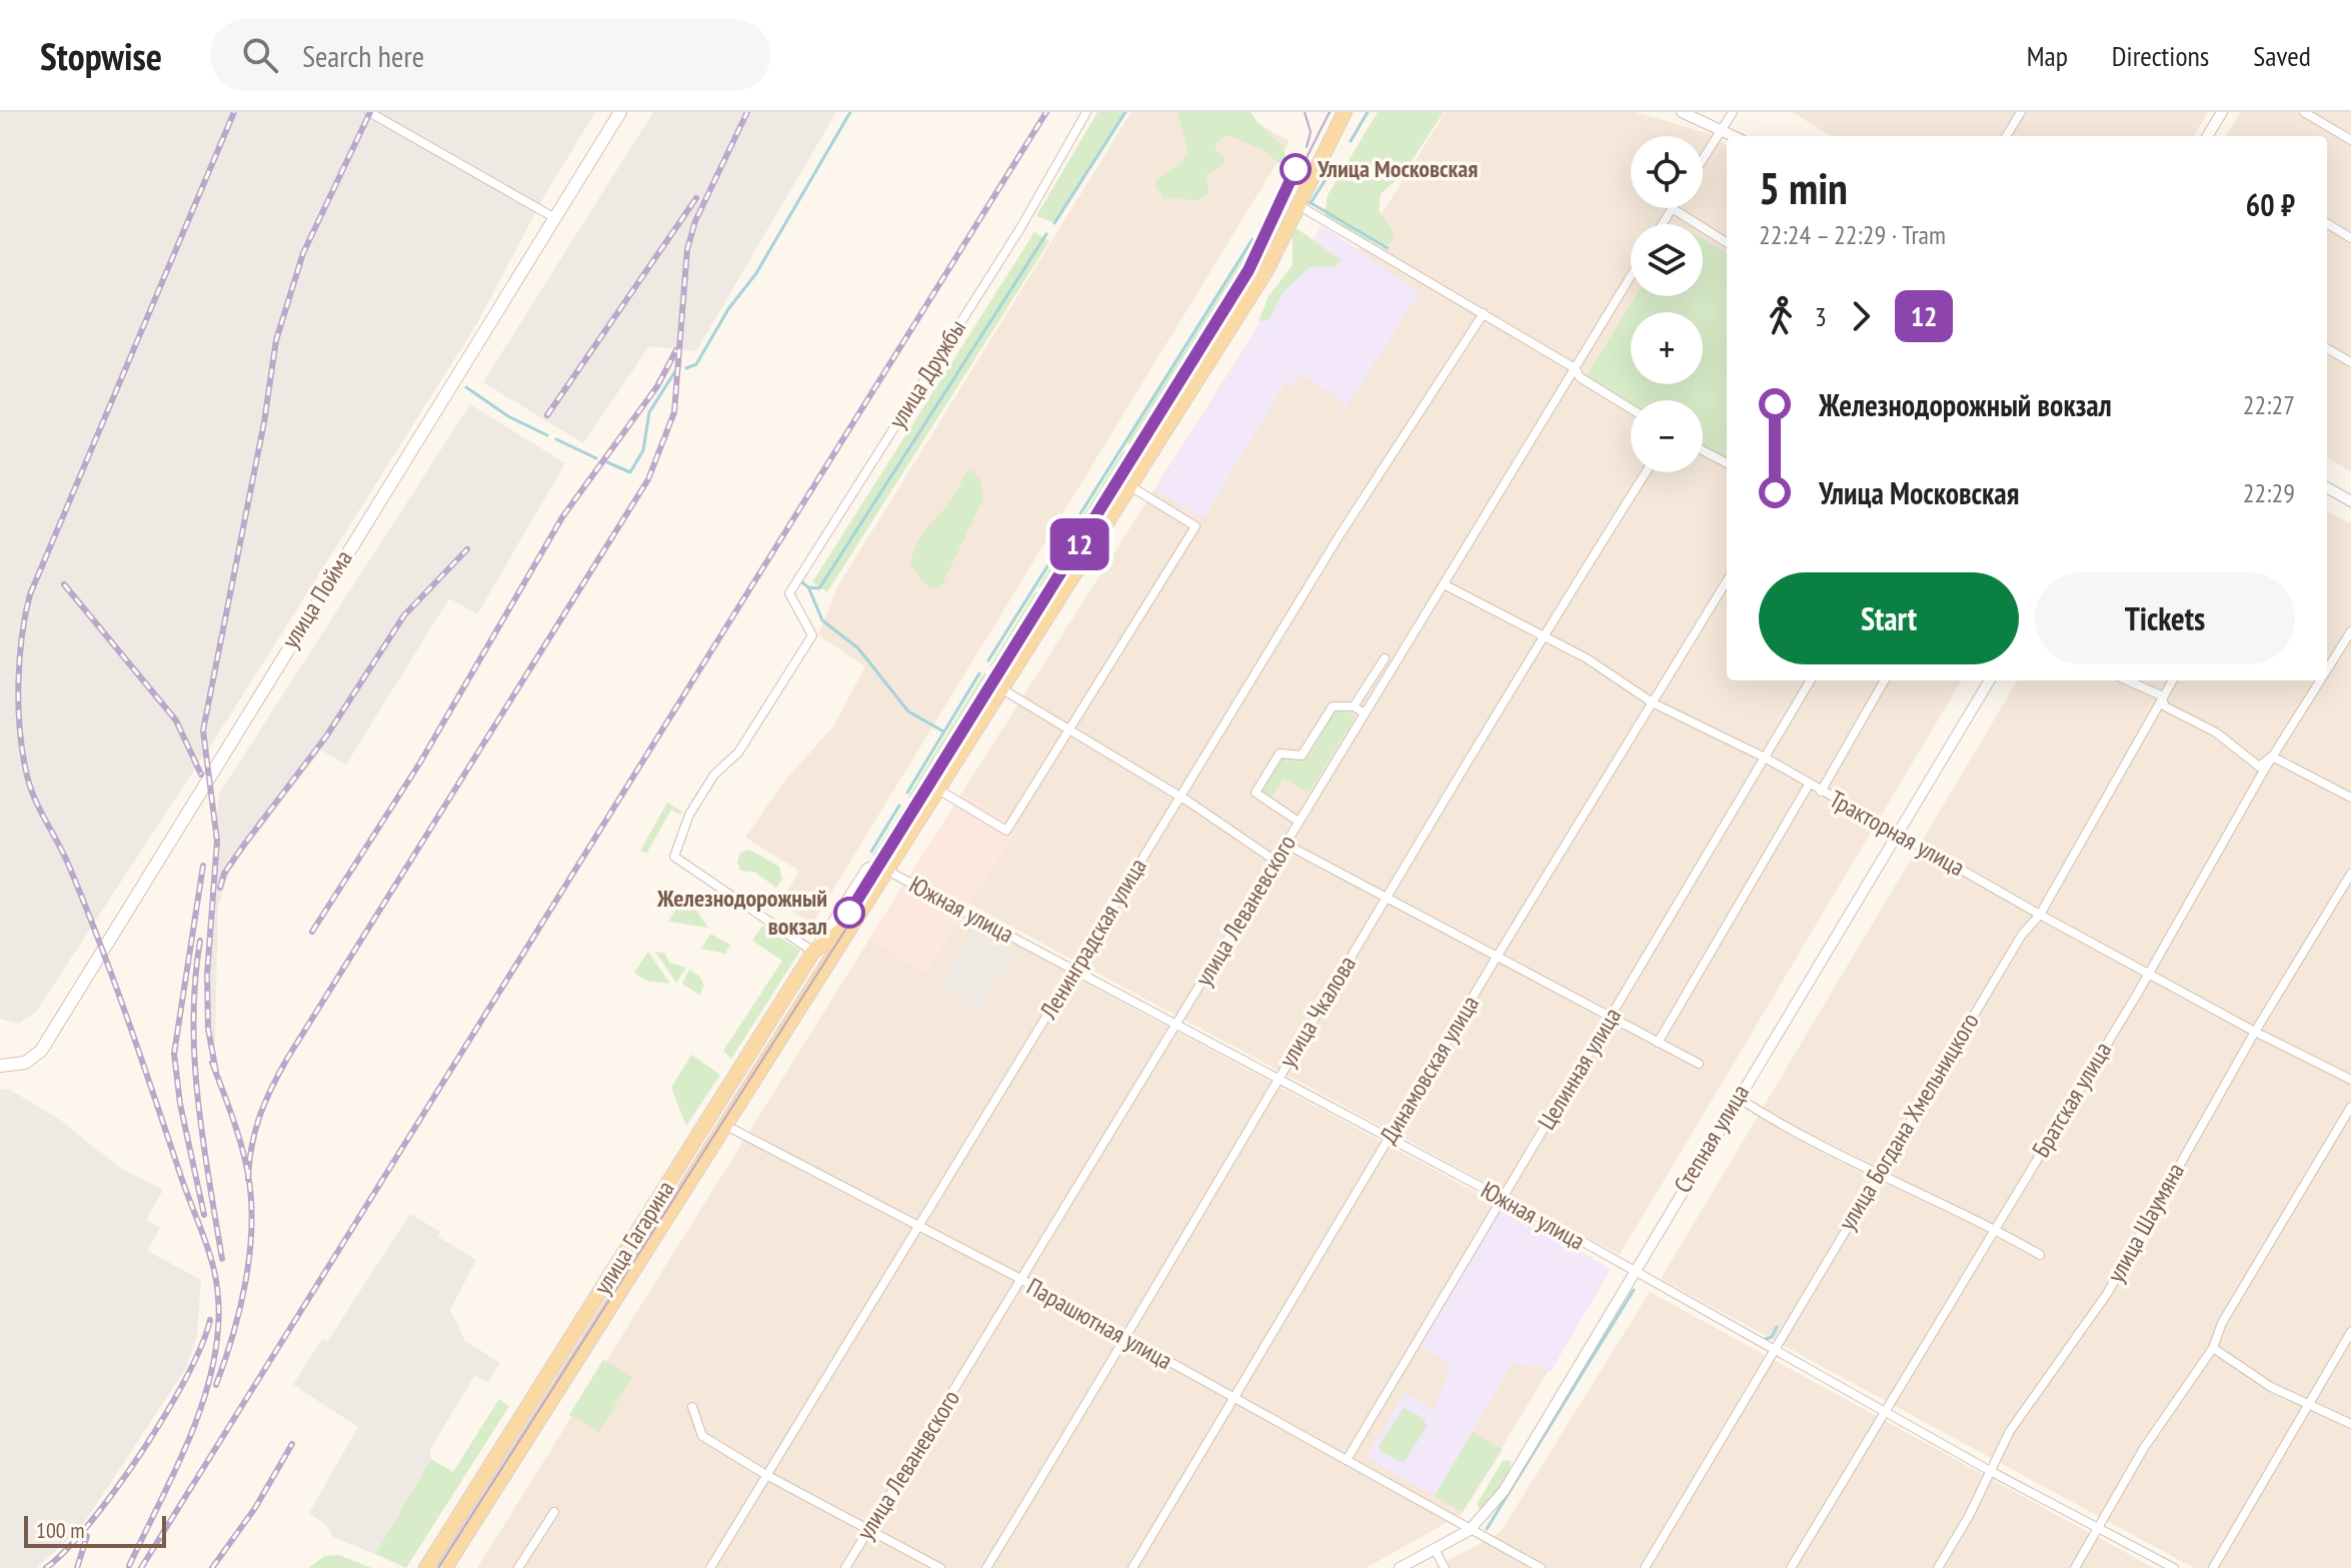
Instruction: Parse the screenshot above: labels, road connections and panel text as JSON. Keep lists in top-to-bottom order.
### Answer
{
  "streets": {
    "main road": ["улица Пойма", "улица Гагарина"],
    "street": [
      "улица Дружбы",
      "Тракторная улица",
      "Южная улица",
      "улица Леваневского",
      "Ленинградская улица",
      "улица Чкалова",
      "Целинная улица",
      "Динамовская улица",
      "Братская улица",
      "улица Богдана Хмельницкого",
      "Степная улица",
      "улица Шаумяна",
      "Парашютная улица"
    ]
  },
  "crossings": [
    ["улица Дружбы", "улица Гагарина"],
    ["Тракторная улица", "улица Леваневского"],
    ["Тракторная улица", "улица Чкалова"],
    ["Тракторная улица", "Целинная улица"],
    ["Тракторная улица", "Динамовская улица"],
    ["Тракторная улица", "Братская улица"],
    ["Тракторная улица", "улица Богдана Хмельницкого"],
    ["Тракторная улица", "Степная улица"],
    ["Тракторная улица", "улица Шаумяна"],
    ["Южная улица", "улица Леваневского"],
    ["Южная улица", "Ленинградская улица"],
    ["Южная улица", "улица Чкалова"],
    ["Южная улица", "Целинная улица"],
    ["Южная улица", "Динамовская улица"],
    ["Южная улица", "Братская улица"],
    ["Южная улица", "улица Богдана Хмельницкого"],
    ["Южная улица", "Степная улица"],
    ["Южная улица", "улица Шаумяна"],
    ["Южная улица", "улица Гагарина"],
    ["улица Леваневского", "Парашютная улица"],
    ["Ленинградская улица", "Парашютная улица"],
    ["улица Чкалова", "Парашютная улица"],
    ["Целинная улица", "Парашютная улица"],
    ["Динамовская улица", "Парашютная улица"],
    ["Степная улица", "Парашютная улица"],
    ["улица Гагарина", "Парашютная улица"]
  ],
  "places": ["Улица Московская", "Железнодорожный вокзал"],
  "lines": ["tram line 12"],
  "scale_bar": "100 m",
  "page": {
    "header": "Stopwise",
    "search": "Search here",
    "nav": ["Map", "Directions", "Saved"],
    "on_map": "12",
    "map_buttons": ["+", "−"],
    "heading": ["5 min", "22:24 – 22:29 · Tram", "60 ₽"],
    "legs": ["3", "12"],
    "list": [
      {
        "name": "Железнодорожный вокзал",
        "value": "22:27"
      },
      {
        "name": "Улица Московская",
        "value": "22:29"
      }
    ],
    "buttons": ["Start", "Tickets"],
    "scale": "100 m"
  }
}
